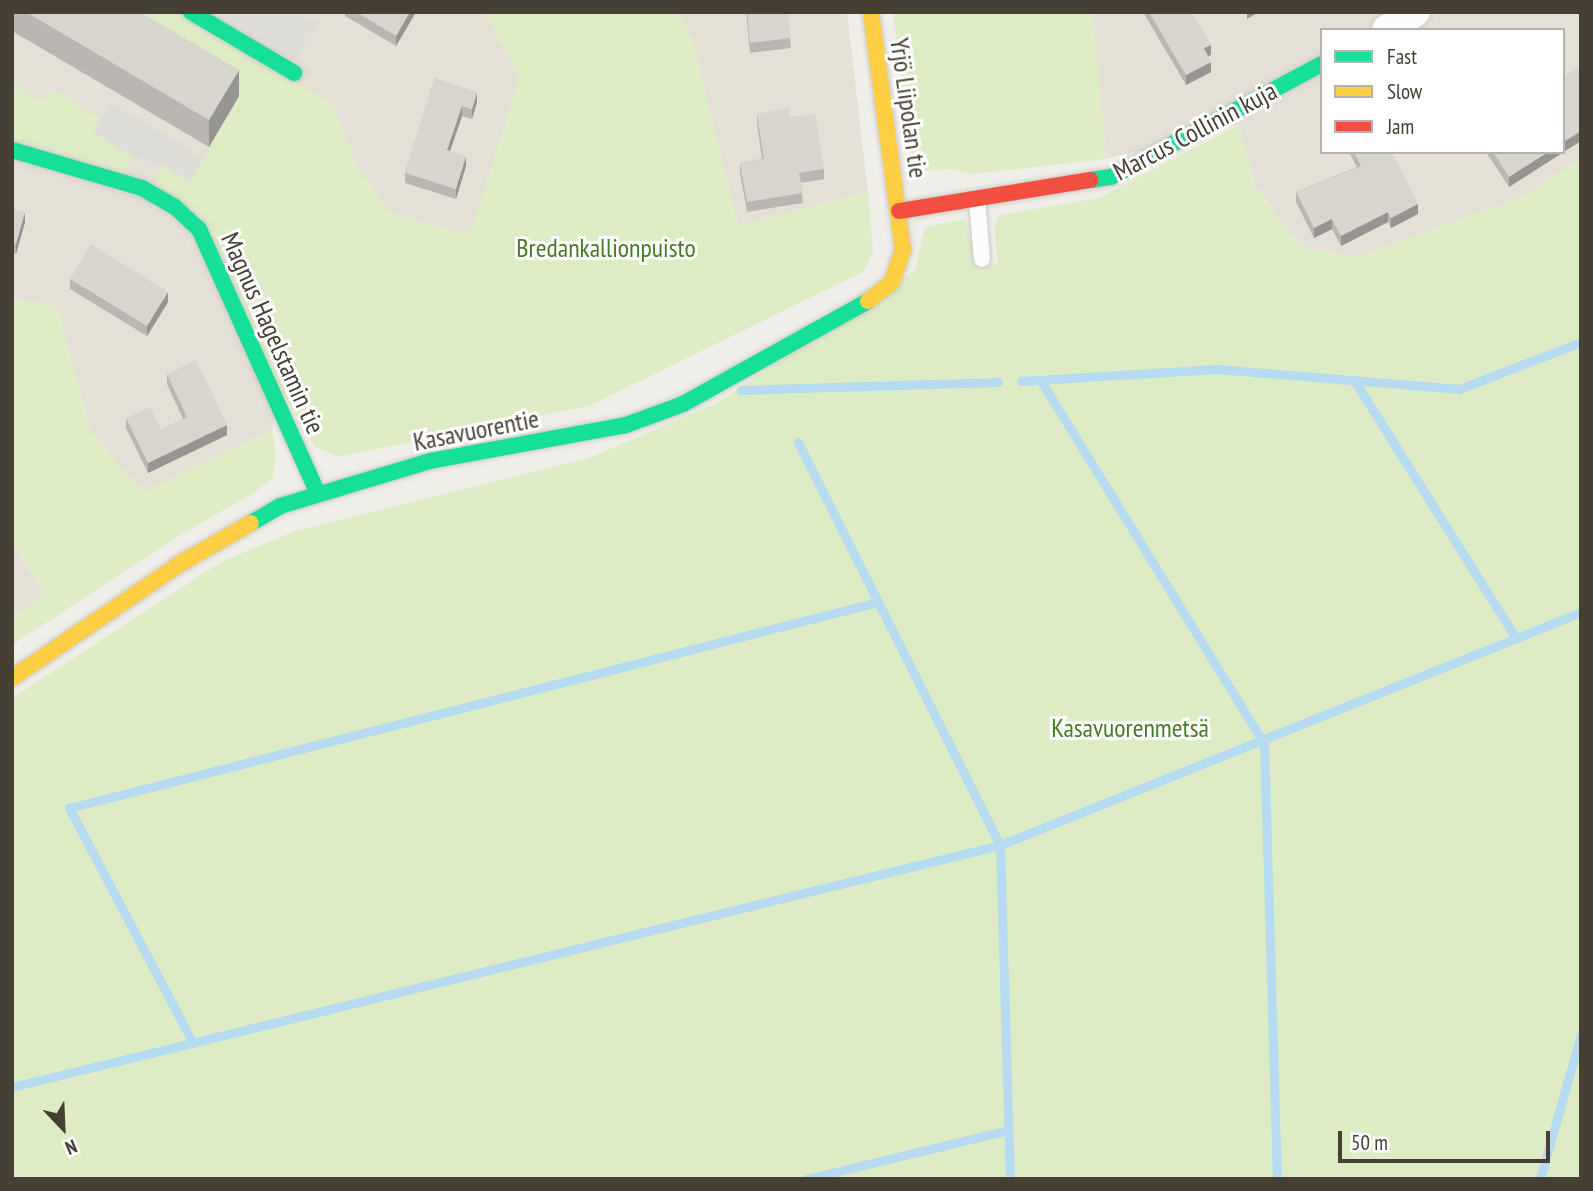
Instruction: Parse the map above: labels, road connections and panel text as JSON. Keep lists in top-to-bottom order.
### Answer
{
  "streets": {
    "street": [
      "Yrjö Liipolan tie",
      "Marcus Collinin kuja",
      "Magnus Hagelstamin tie",
      "Kasavuorentie"
    ]
  },
  "crossings": [
    ["Yrjö Liipolan tie", "Marcus Collinin kuja"],
    ["Yrjö Liipolan tie", "Kasavuorentie"],
    ["Marcus Collinin kuja", "Kasavuorentie"],
    ["Magnus Hagelstamin tie", "Kasavuorentie"]
  ],
  "parks": ["Bredankallionpuisto", "Kasavuorenmetsä"],
  "legend": ["Fast", "Slow", "Jam"],
  "scale_bar": "50 m",
  "north": "bottom right"
}
